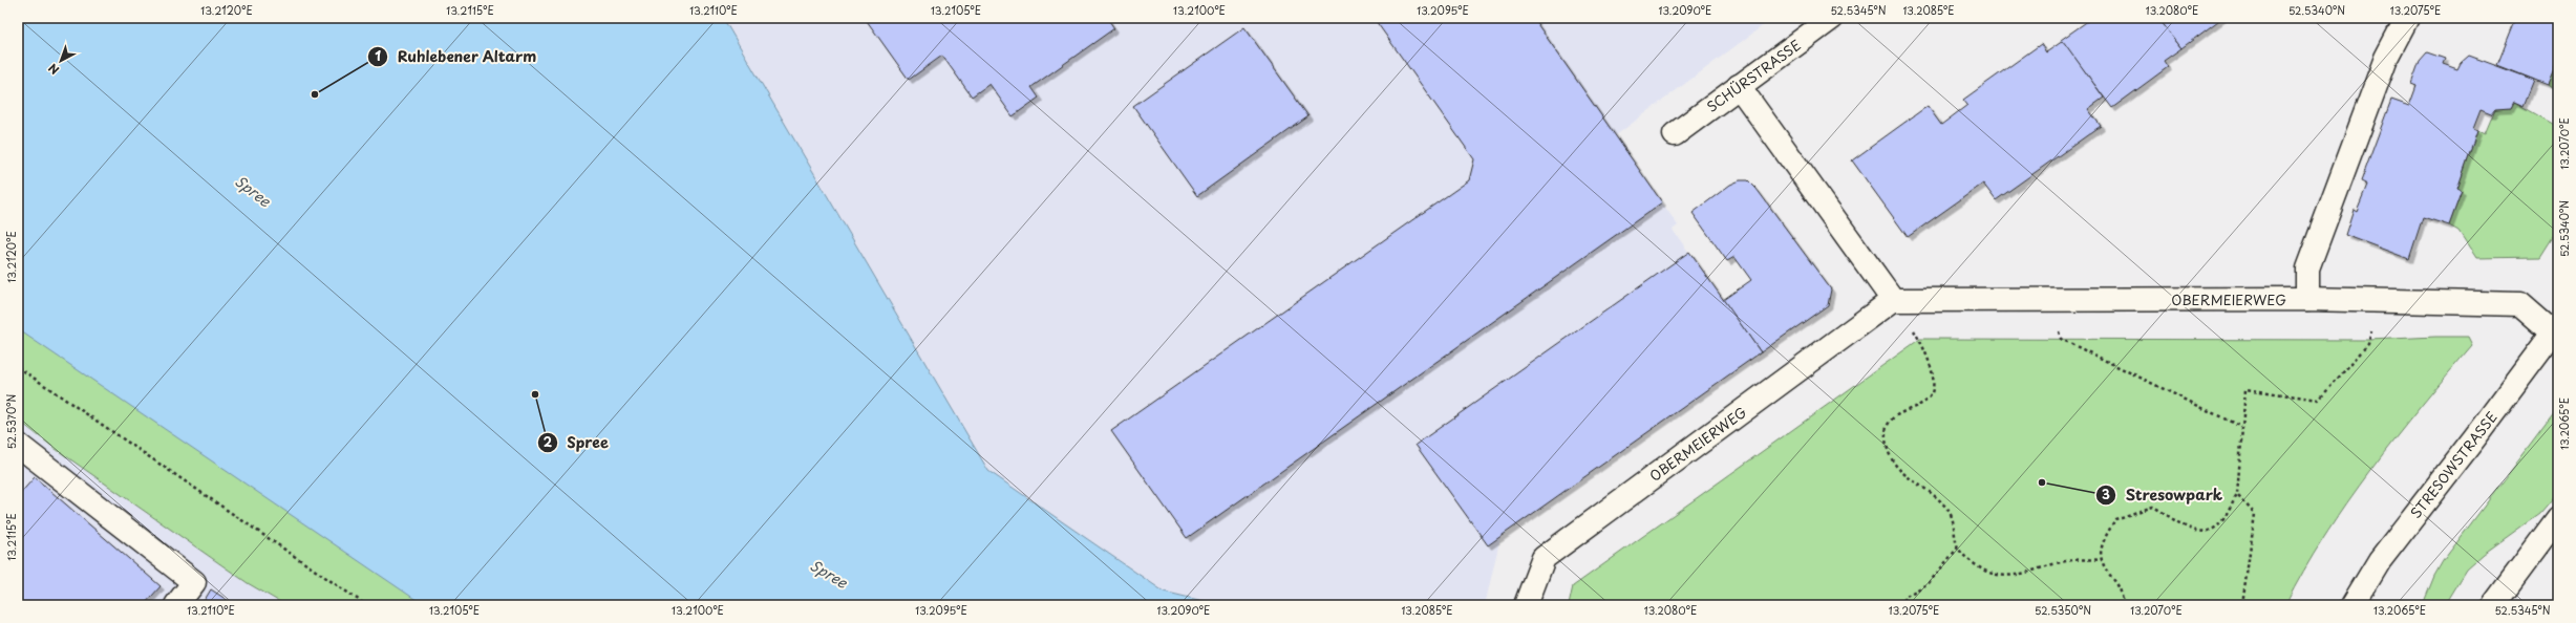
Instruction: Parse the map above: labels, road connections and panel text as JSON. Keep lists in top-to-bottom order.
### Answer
{
  "streets": {
    "street": ["SCHÜRSTRASSE", "OBERMEIERWEG", "STRESOWSTRASSE"]
  },
  "crossings": [
    ["OBERMEIERWEG", "STRESOWSTRASSE"]
  ],
  "water": ["Spree"],
  "places": ["Ruhlebener Altarm", "Spree", "Stresowpark"],
  "north": "bottom left",
  "coordinates": [
    "13.2120°E",
    "13.2115°E",
    "13.2110°E",
    "13.2105°E",
    "13.2100°E",
    "13.2095°E",
    "13.2090°E",
    "52.5345°N",
    "13.2085°E",
    "13.2080°E",
    "52.5340°N",
    "13.2075°E",
    "13.2070°E",
    "52.5370°N",
    "13.2065°E",
    "52.5350°N"
  ]
}
